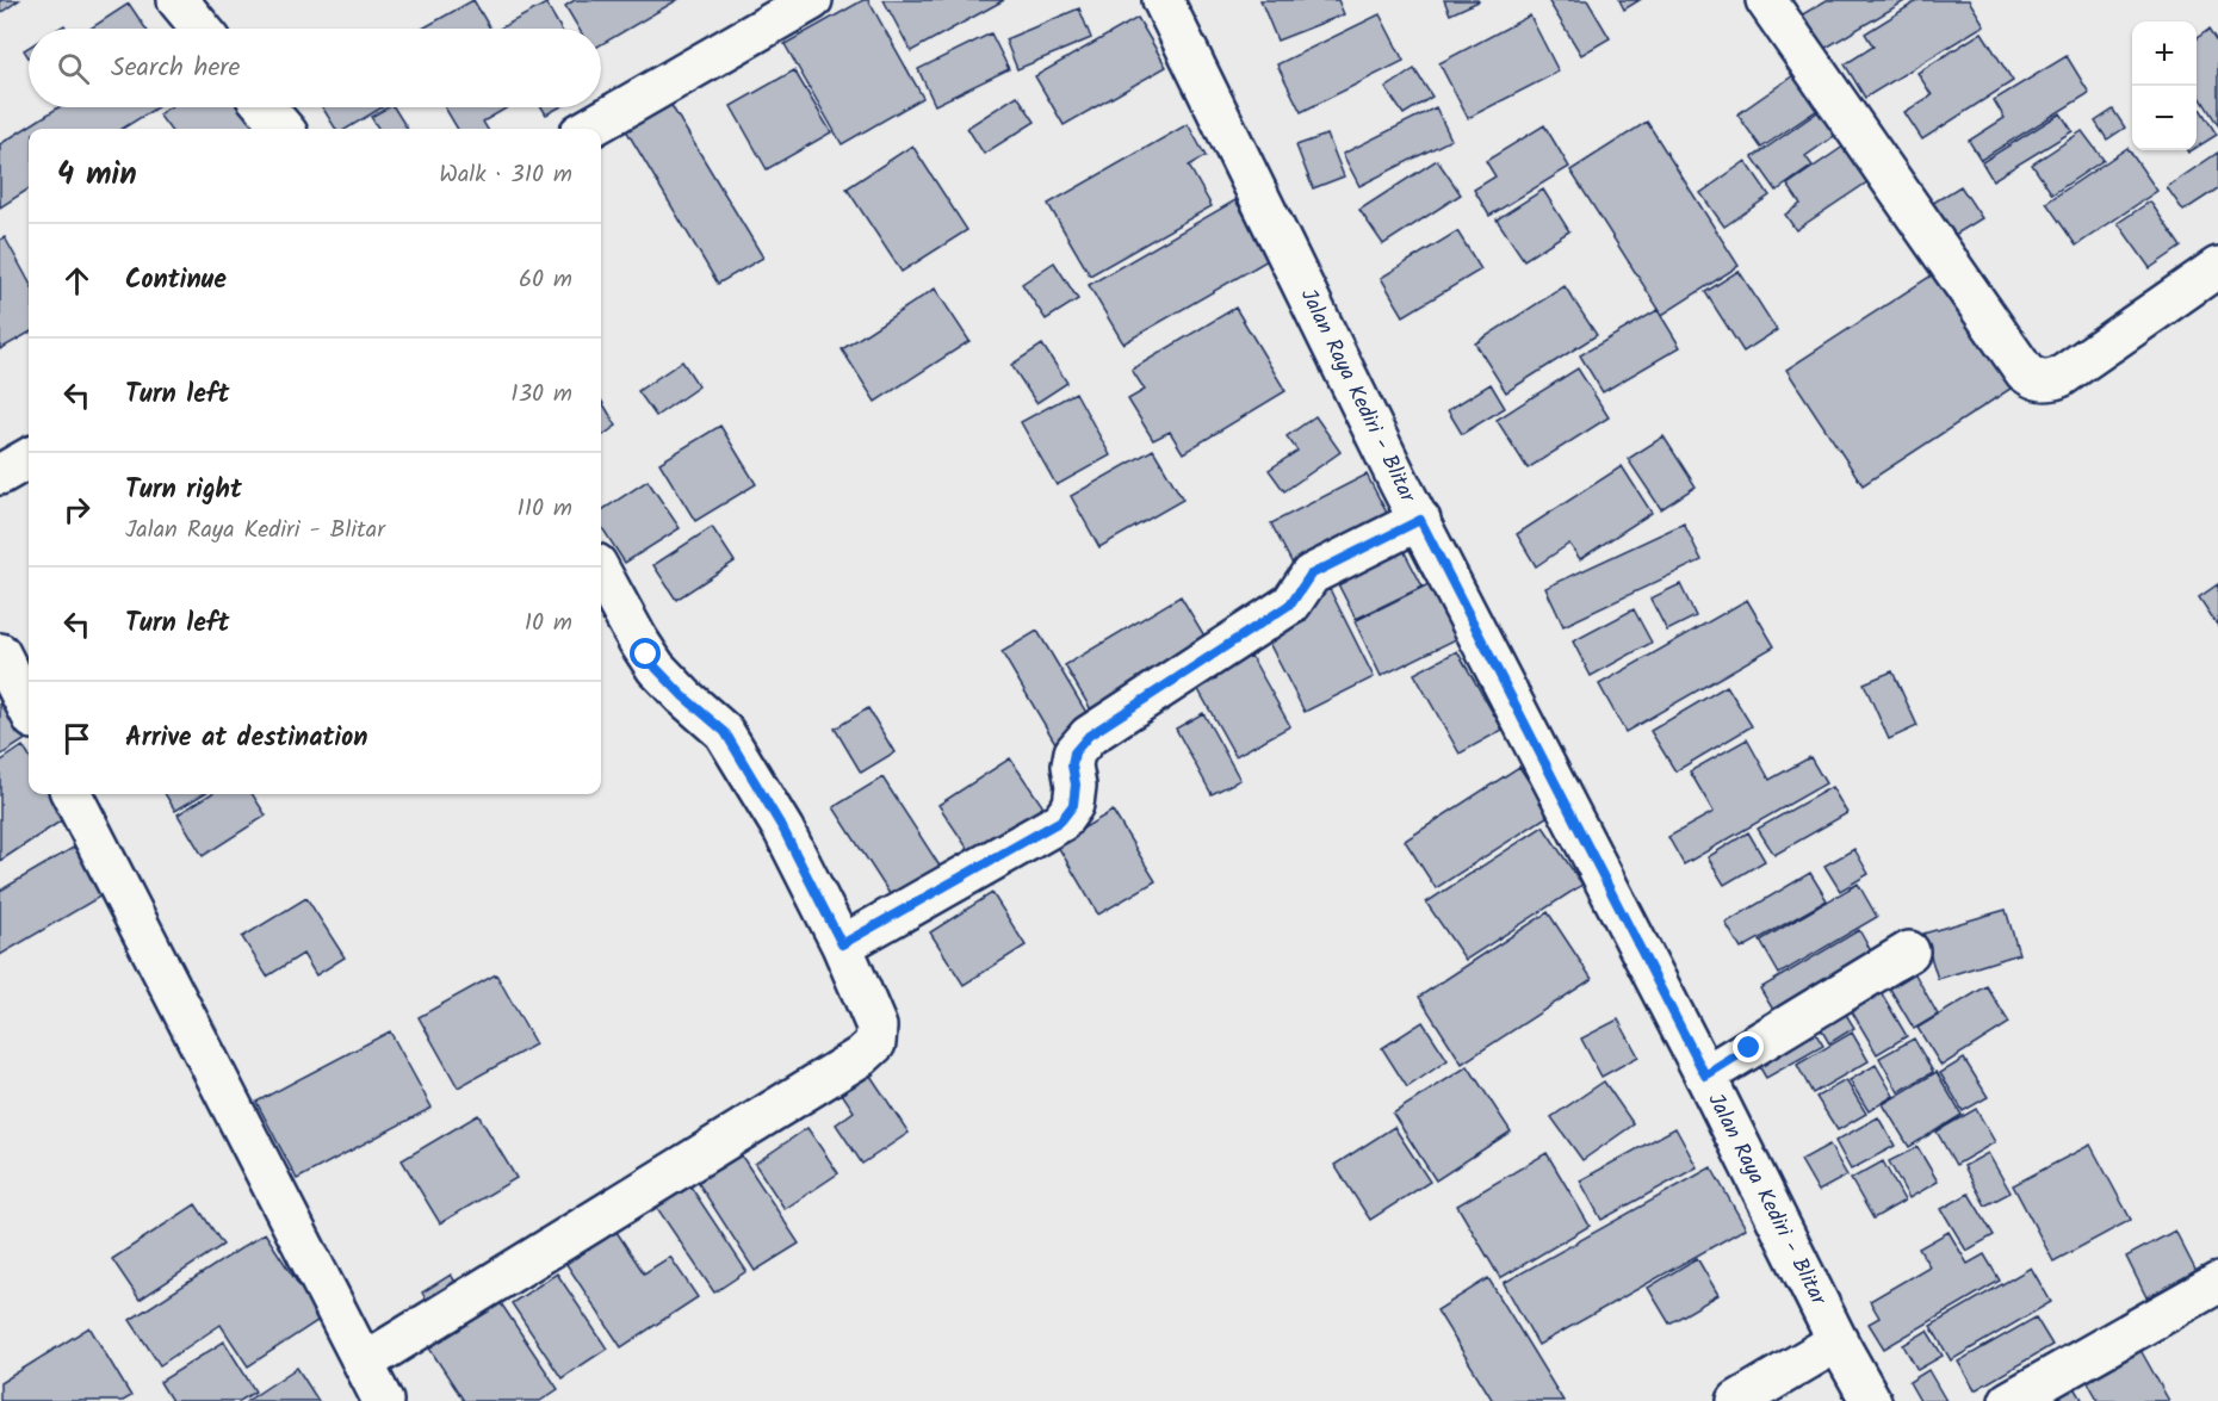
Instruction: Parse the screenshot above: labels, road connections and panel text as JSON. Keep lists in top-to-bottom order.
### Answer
{
  "streets": {
    "street": ["Jalan Raya Kediri - Blitar"]
  },
  "page": {
    "map_buttons": ["+", "−"],
    "search": "Search here",
    "heading": ["4 min", "Walk · 310 m"],
    "list": [
      ["Continue", "60 m"],
      ["Turn left", "130 m"],
      ["Turn right", "Jalan Raya Kediri - Blitar", "110 m"],
      ["Turn left", "10 m"],
      "Arrive at destination"
    ]
  }
}
